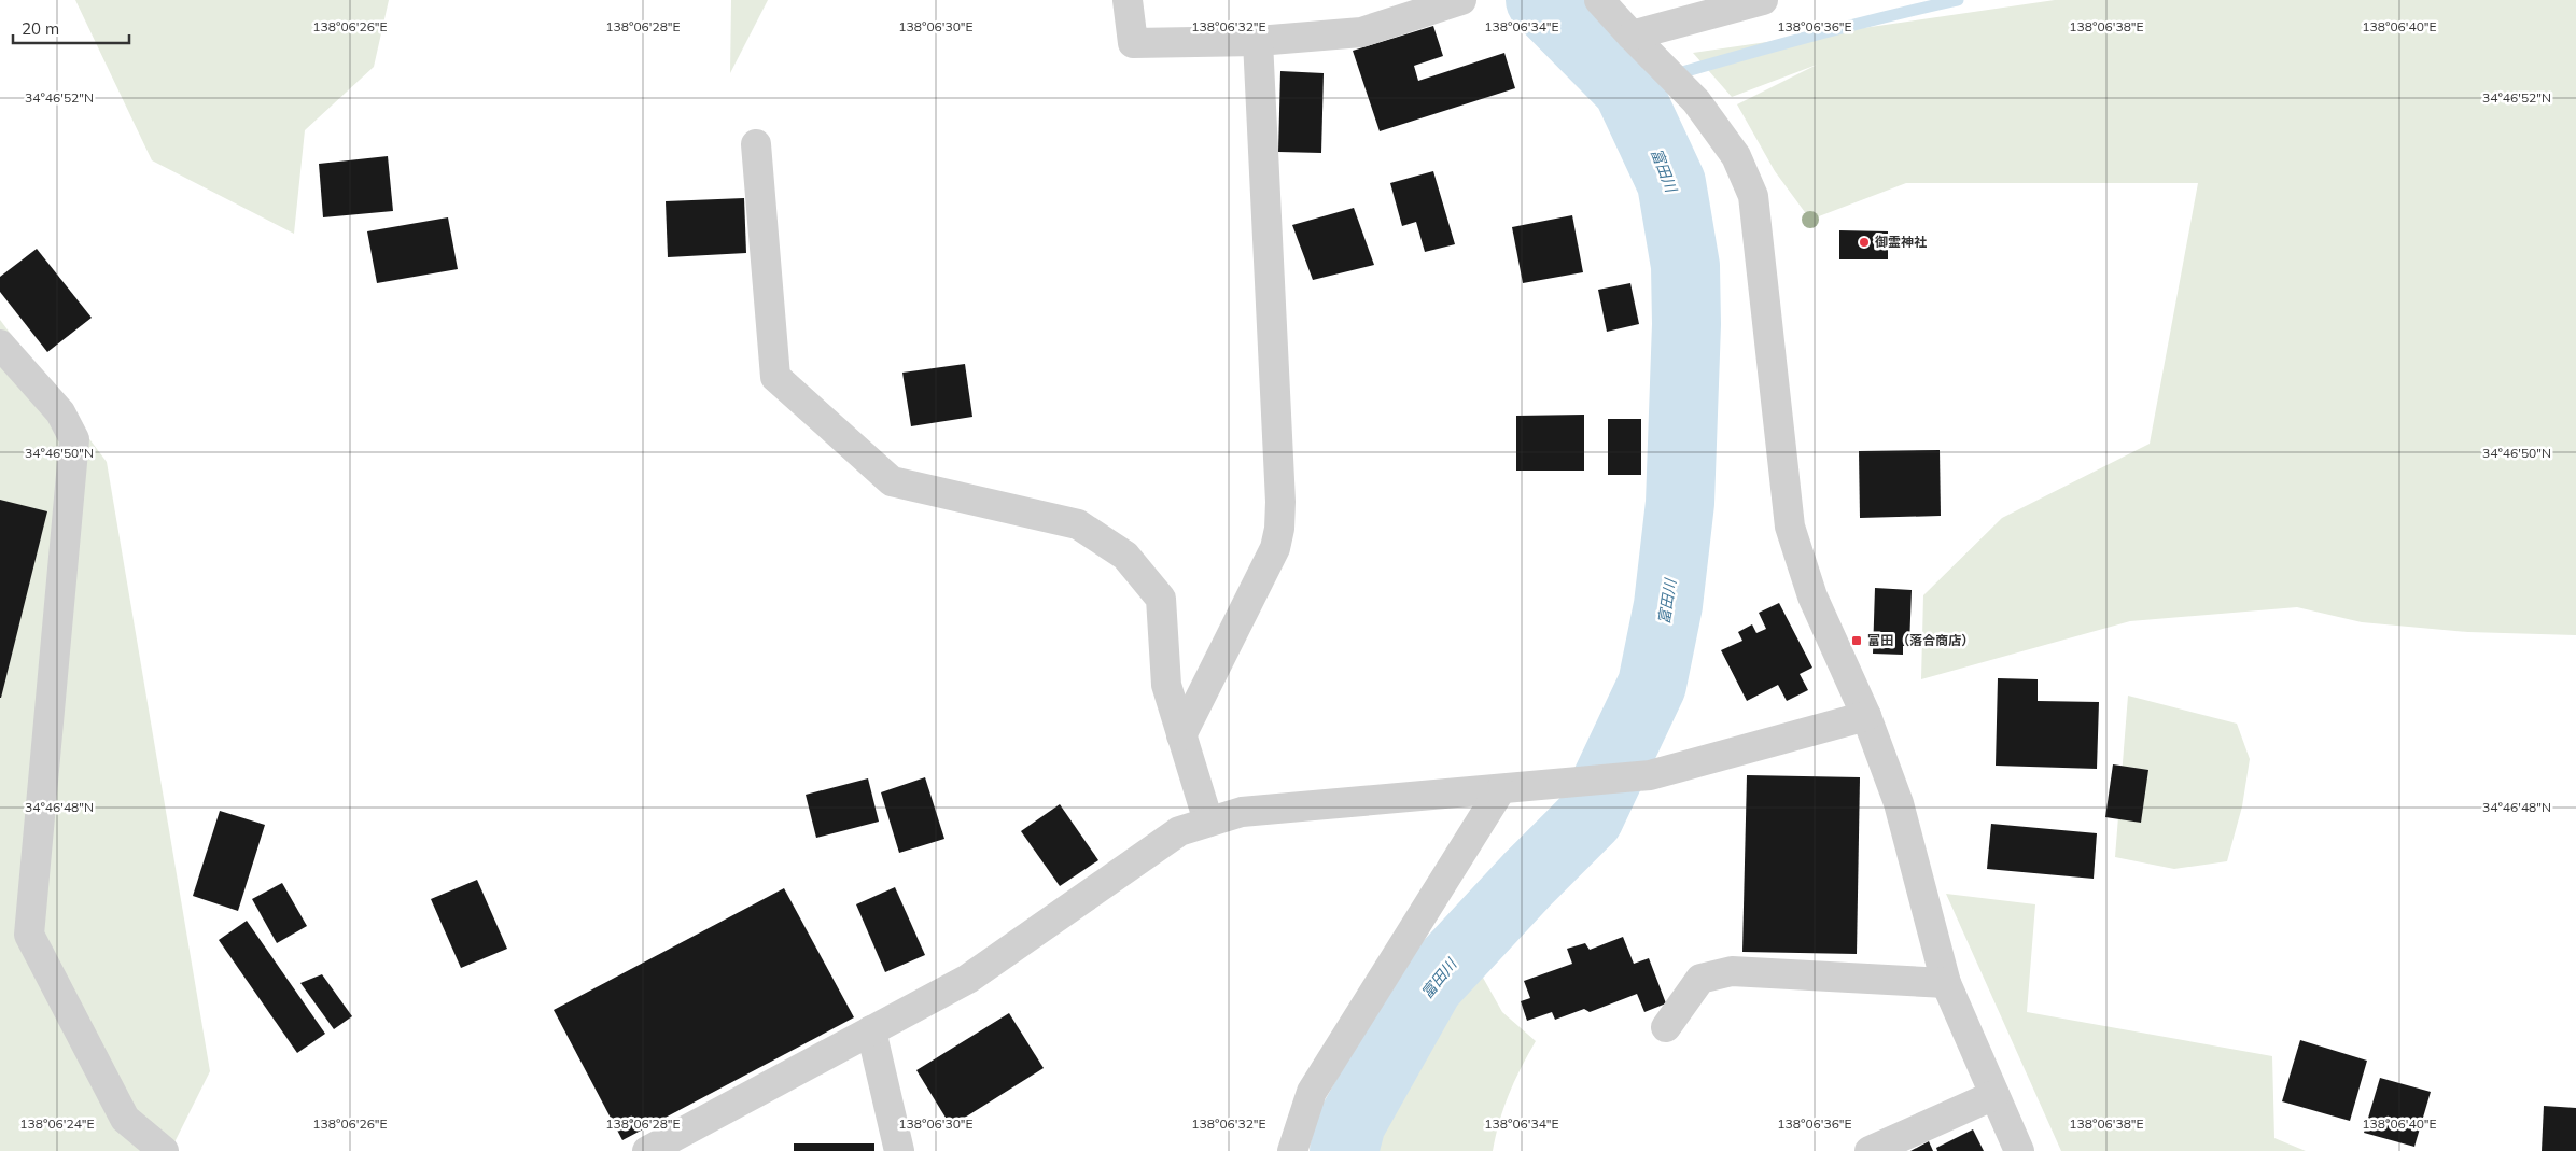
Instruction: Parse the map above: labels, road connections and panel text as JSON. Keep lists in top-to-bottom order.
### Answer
{
  "water": ["富田川"],
  "places": {
    "other": ["御霊神社"],
    "transit": ["富田 （落合商店）"]
  },
  "scale_bar": "20 m",
  "coordinates": [
    "138°06'26\"E",
    "138°06'28\"E",
    "138°06'30\"E",
    "138°06'32\"E",
    "138°06'34\"E",
    "138°06'36\"E",
    "138°06'38\"E",
    "138°06'40\"E",
    "34°46'52\"N",
    "34°46'50\"N",
    "34°46'48\"N",
    "138°06'24\"E"
  ]
}
